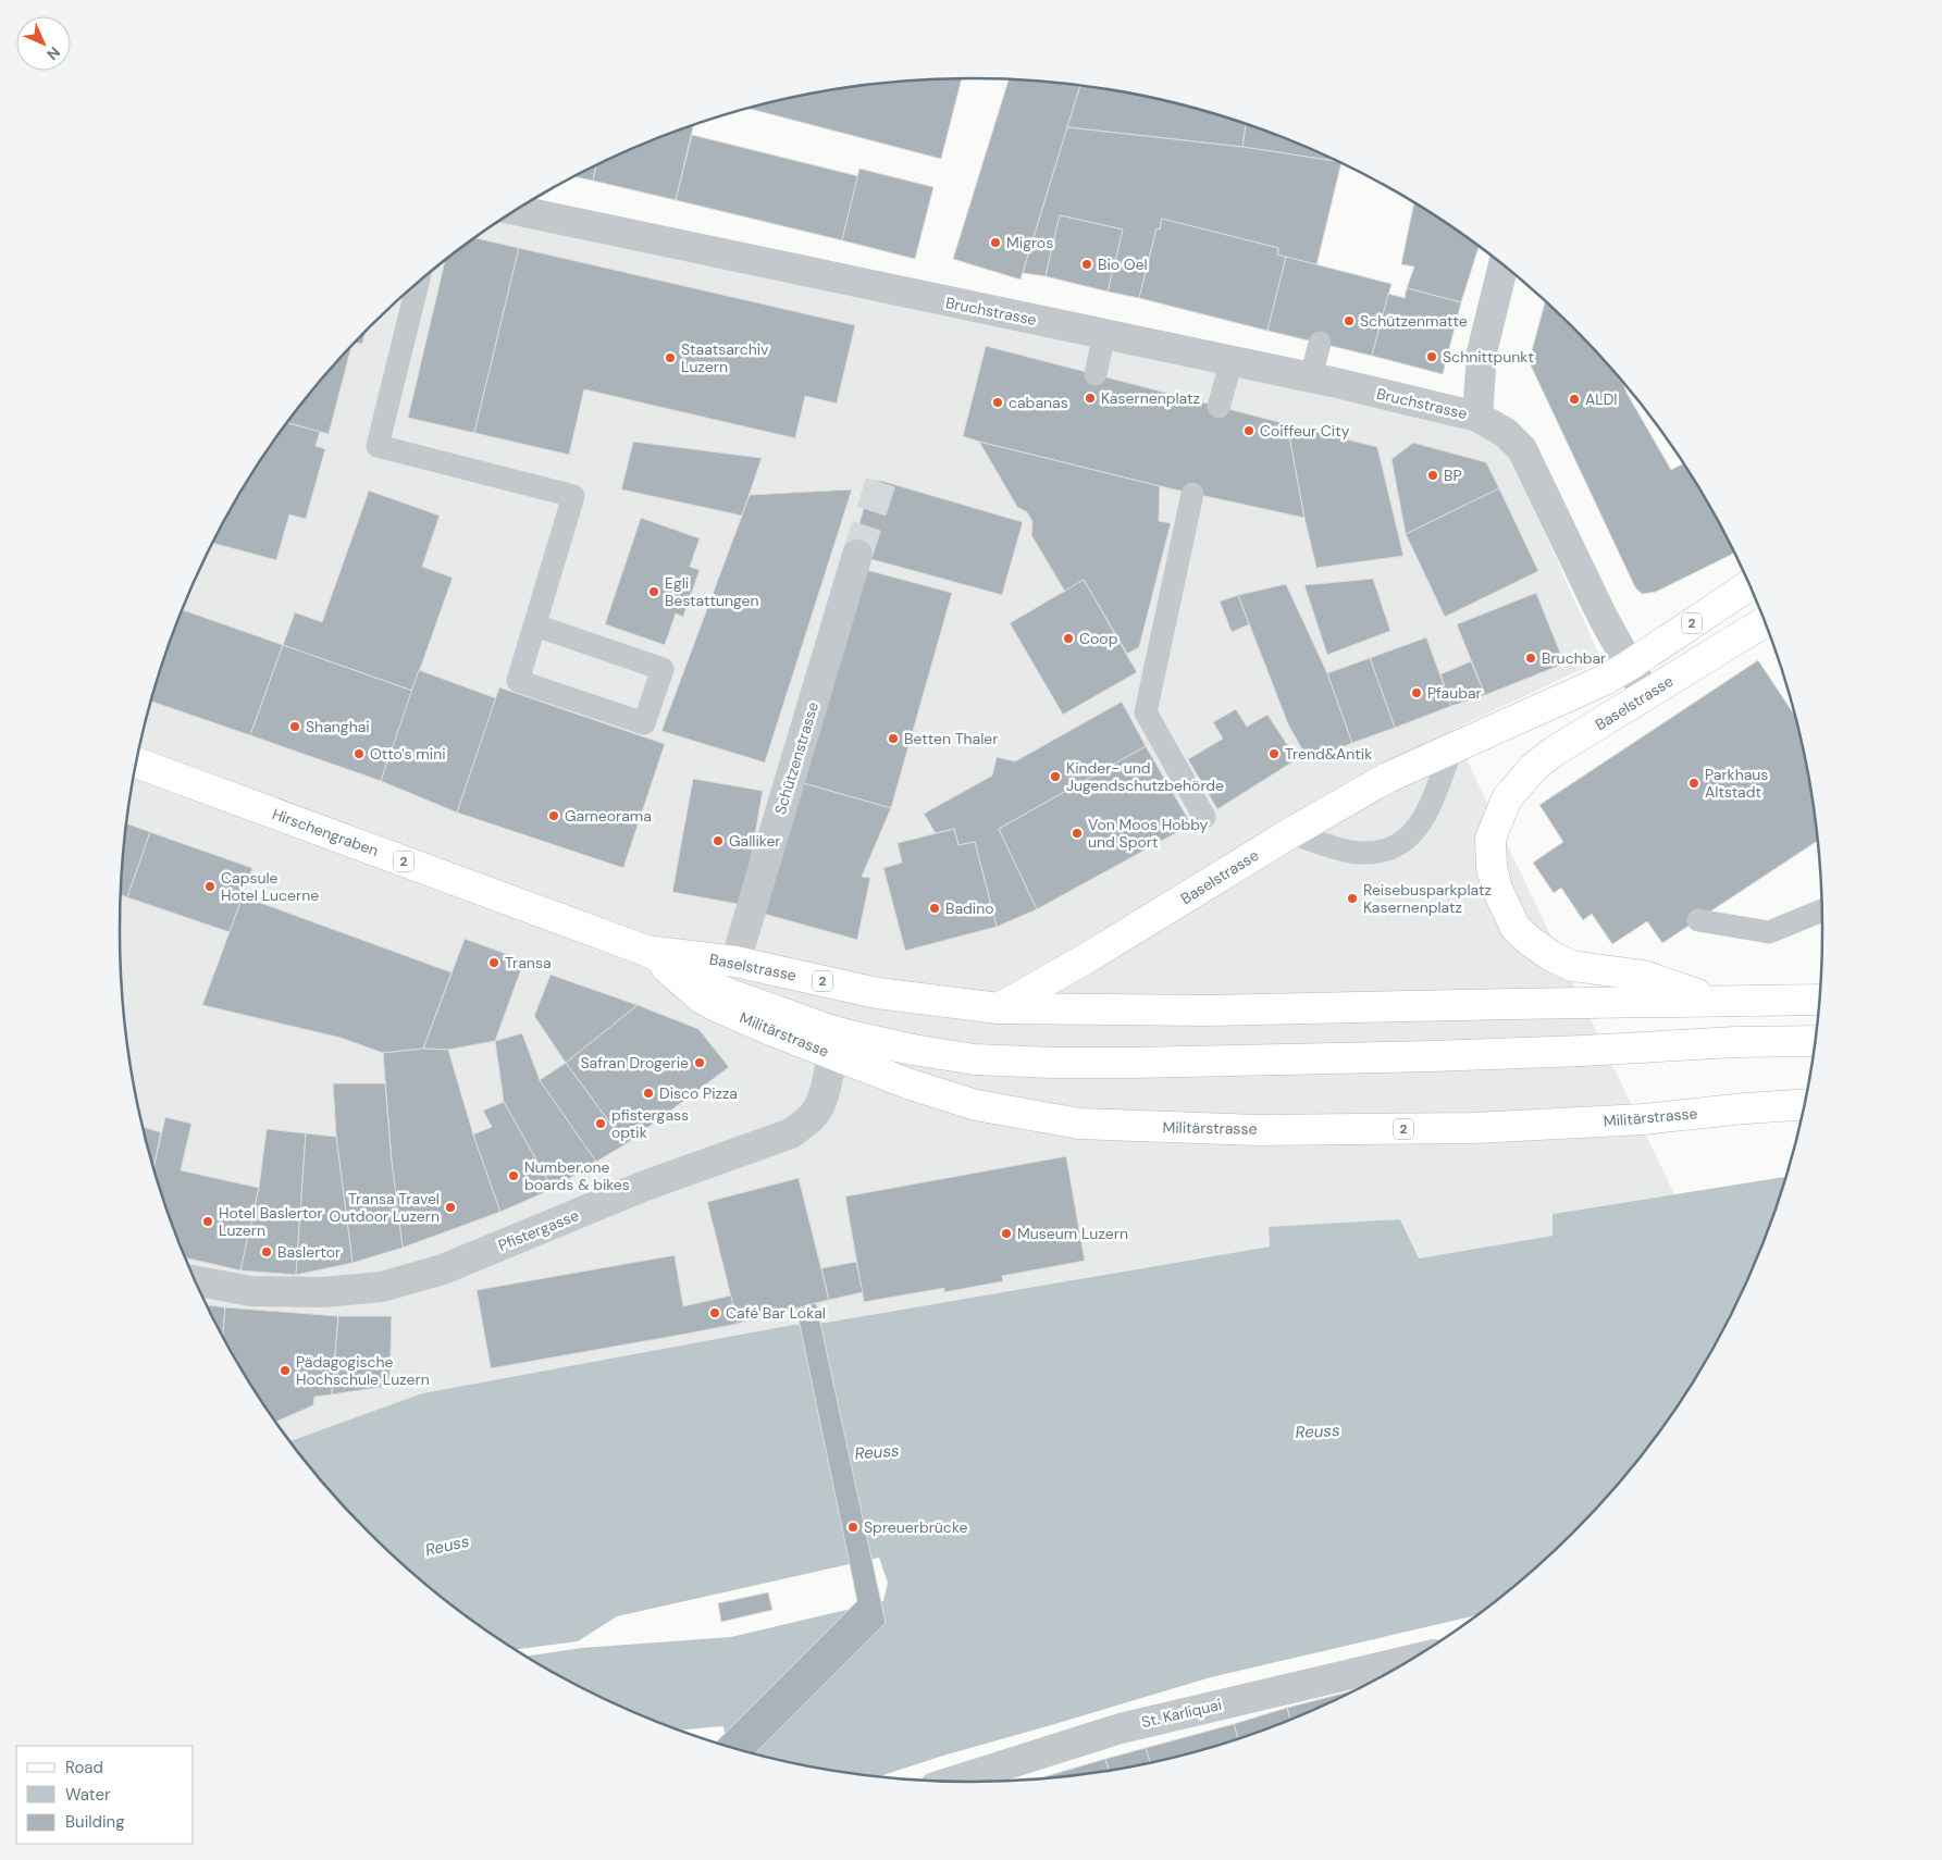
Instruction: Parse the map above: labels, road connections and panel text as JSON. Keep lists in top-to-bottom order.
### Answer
{
  "streets": {
    "main road": [
      "2",
      "Baselstrasse",
      "Hirschengraben",
      "Militärstrasse"
    ],
    "street": [
      "Bruchstrasse",
      "Schützenstrasse",
      "Pfistergasse",
      "St. Karliquai"
    ]
  },
  "crossings": [
    ["Bruchstrasse", "Baselstrasse"],
    ["2", "Baselstrasse"],
    ["2", "Hirschengraben"],
    ["2", "Militärstrasse"],
    ["2", "Pfistergasse"],
    ["Baselstrasse", "Schützenstrasse"],
    ["Baselstrasse", "Hirschengraben"],
    ["Militärstrasse", "Pfistergasse"]
  ],
  "water": ["Reuss"],
  "places": [
    "Migros",
    "Bio Oel",
    "Schützenmatte",
    "Schnittpunkt",
    "Staatsarchiv Luzern",
    "Kasernenplatz",
    "ALDI",
    "cabanas",
    "Coiffeur City",
    "BP",
    "Egli Bestattungen",
    "Coop",
    "Bruchbar",
    "Pfaubar",
    "Shanghai",
    "Betten Thaler",
    "Otto's mini",
    "Trend&Antik",
    "Kinder- und Jugendschutzbehörde",
    "Parkhaus Altstadt",
    "Gameorama",
    "Von Moos Hobby und Sport",
    "Galliker",
    "Capsule Hotel Lucerne",
    "Reisebusparkplatz Kasernenplatz",
    "Badino",
    "Transa",
    "Safran Drogerie",
    "Disco Pizza",
    "pfistergass optik",
    "Number.one boards & bikes",
    "Transa Travel Outdoor Luzern",
    "Hotel Baslertor Luzern",
    "Museum Luzern",
    "Baslertor",
    "Café Bar Lokal",
    "Pädagogische Hochschule Luzern",
    "Spreuerbrücke"
  ],
  "legend": ["Road", "Water", "Building"],
  "north": "bottom right"
}
